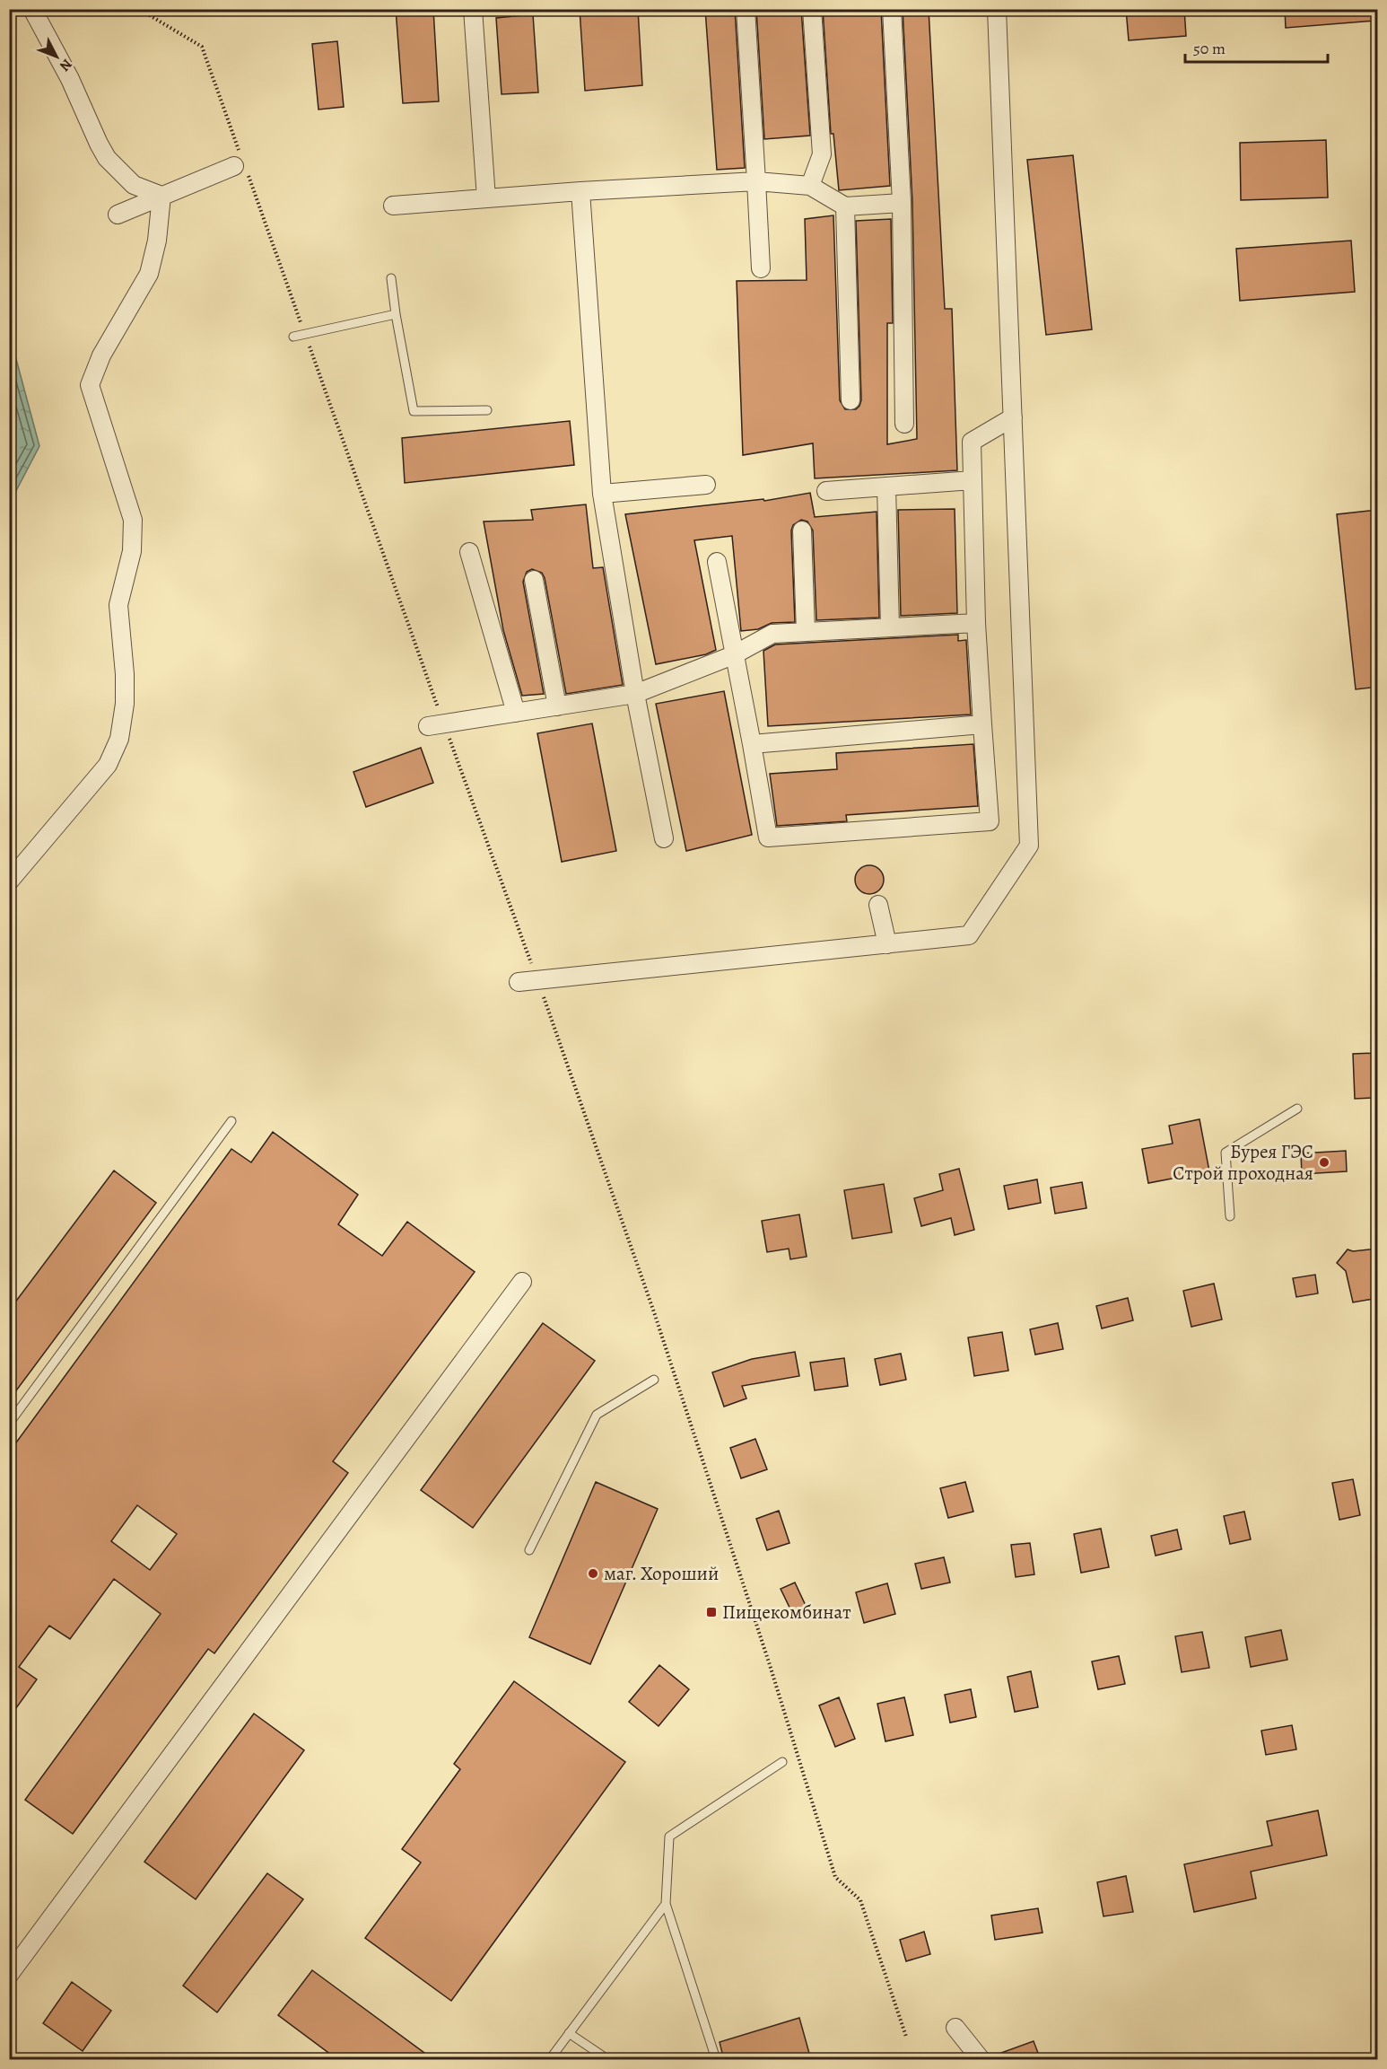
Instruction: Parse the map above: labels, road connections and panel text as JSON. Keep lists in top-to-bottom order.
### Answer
{
  "places": {
    "other": ["Бурея ГЭС Строй проходная", "маг. Хороший"],
    "transit": ["Пищекомбинат"]
  },
  "scale_bar": "50 m",
  "north": "bottom right"
}
